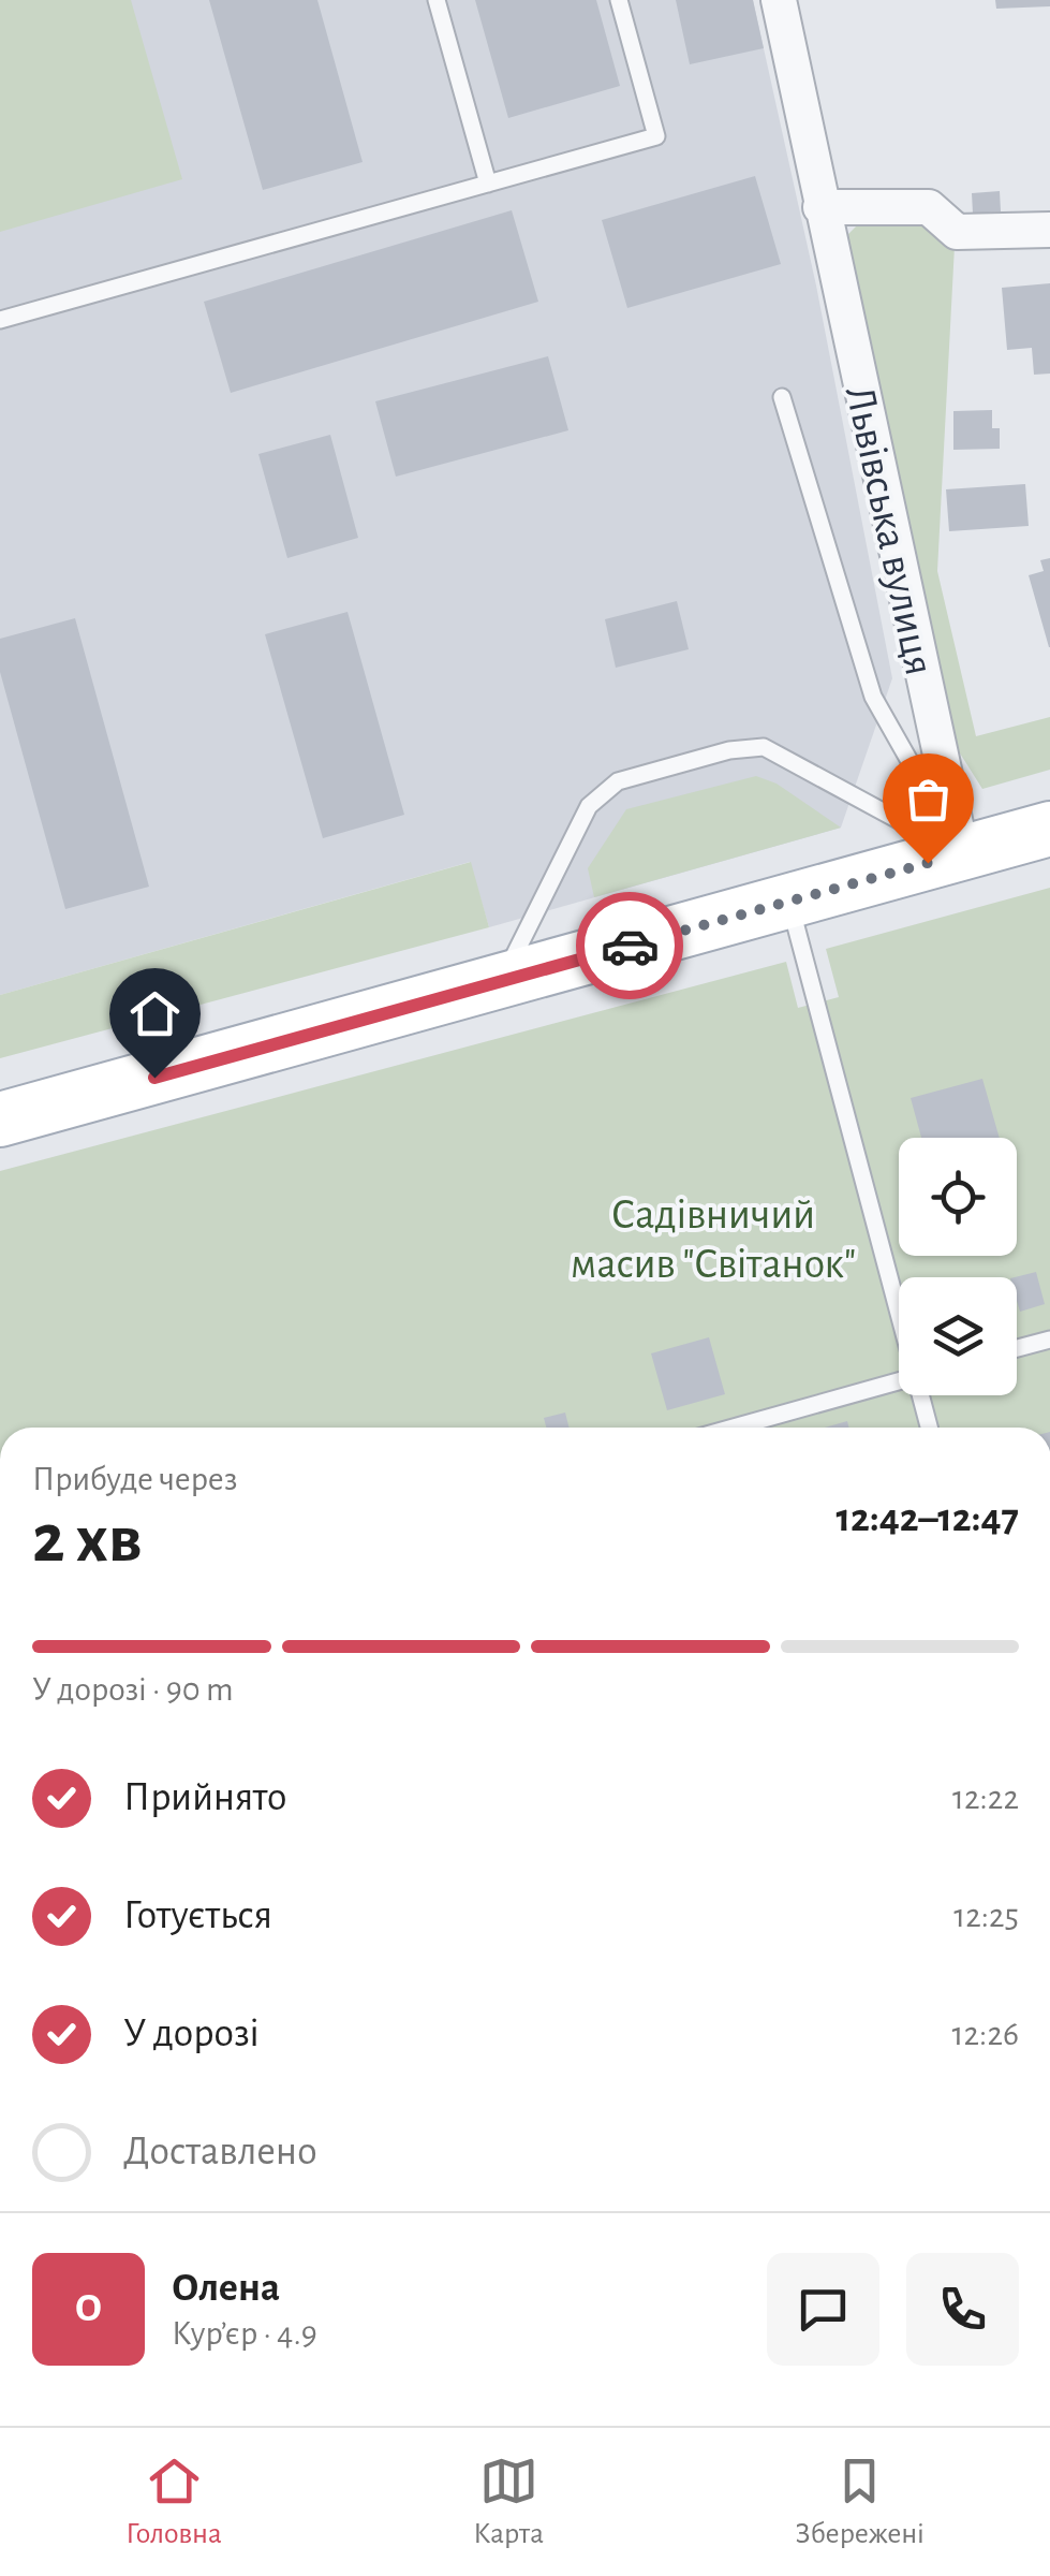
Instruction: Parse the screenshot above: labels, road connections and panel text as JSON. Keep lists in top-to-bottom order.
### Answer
{
  "streets": {
    "street": ["Львівська вулиця"]
  },
  "parks": ["Садівничий масив \"Світанок\""],
  "page": {
    "heading": ["2 хв", "Прибуде через", "12:42–12:47"],
    "panel": ["Олена", "Кур’єр · 4.9"],
    "bar": "У дорозі · 90 m",
    "list": [
      ["Прийнято", "12:22"],
      ["Готується", "12:25"],
      ["У дорозі", "12:26"],
      "Доставлено"
    ],
    "round": "О",
    "tabs": ["Головна", "Карта", "Збережені"]
  }
}
